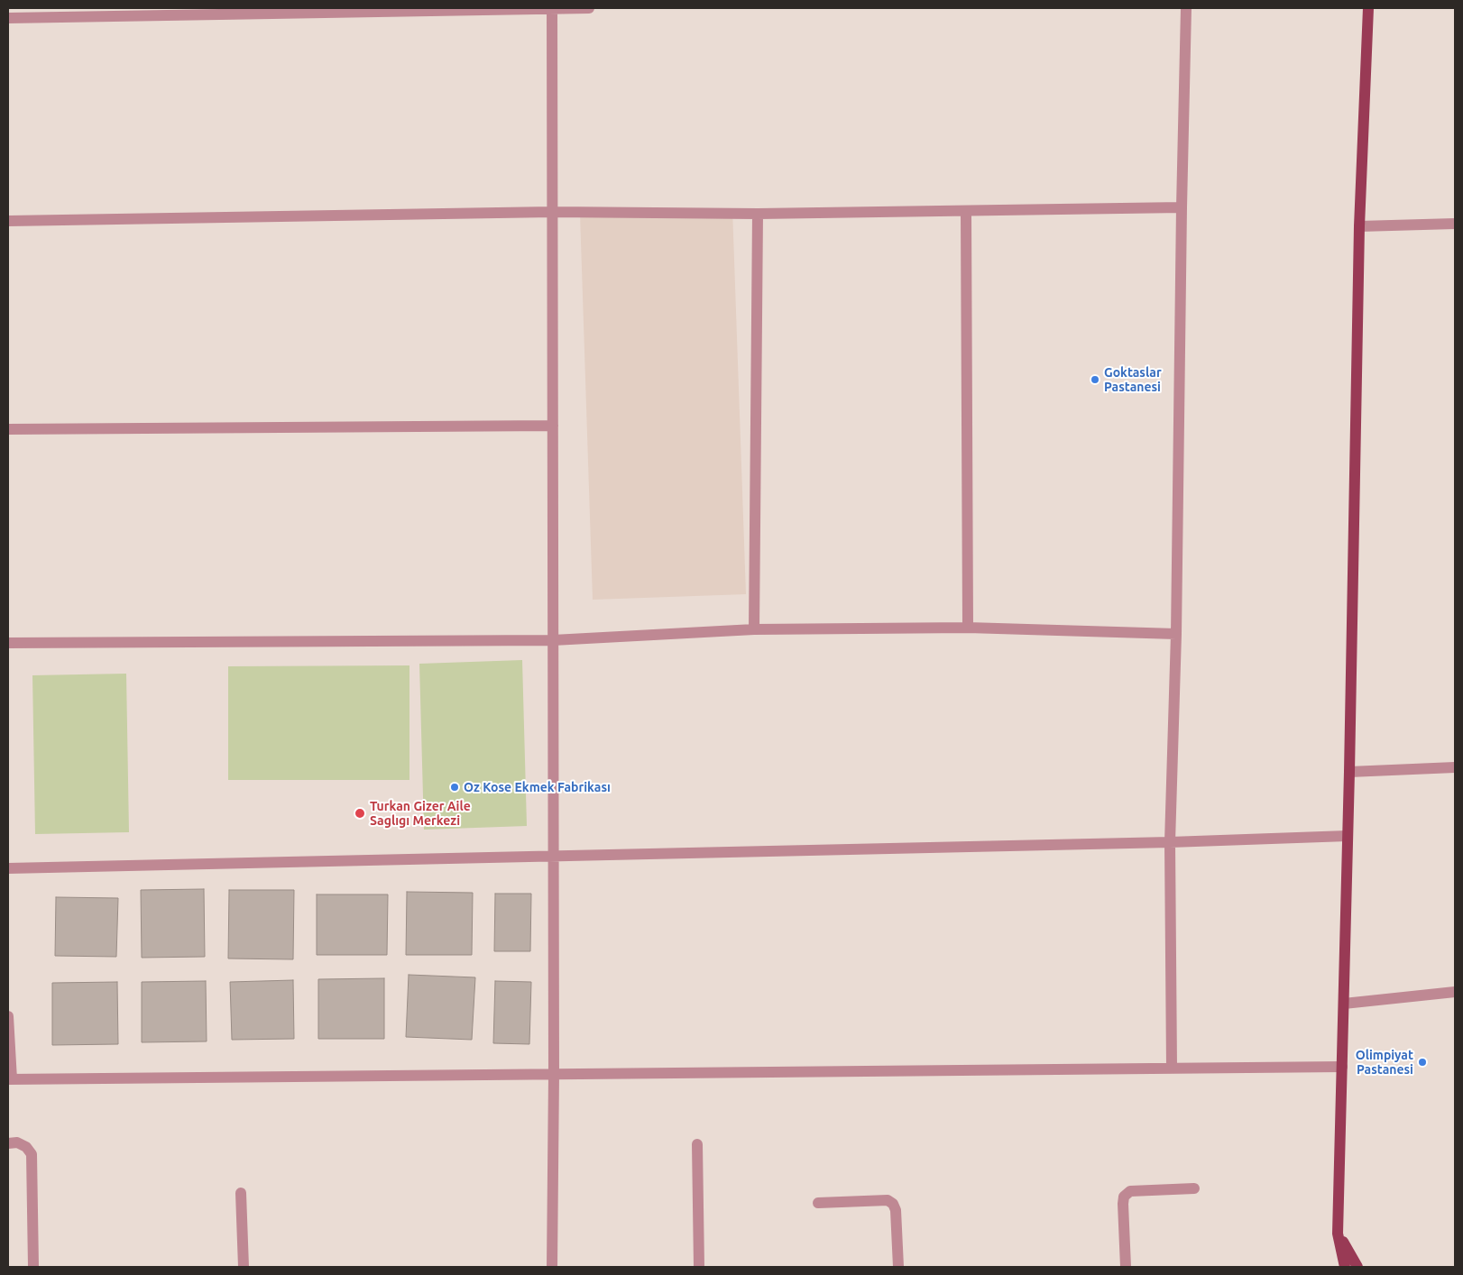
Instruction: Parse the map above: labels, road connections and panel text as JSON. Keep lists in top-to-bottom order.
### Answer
{
  "places": [
    "Goktaslar Pastanesi",
    "Oz Kose Ekmek Fabrikası",
    "Turkan Gizer Aile Saglıgı Merkezi",
    "Olimpiyat Pastanesi"
  ]
}
